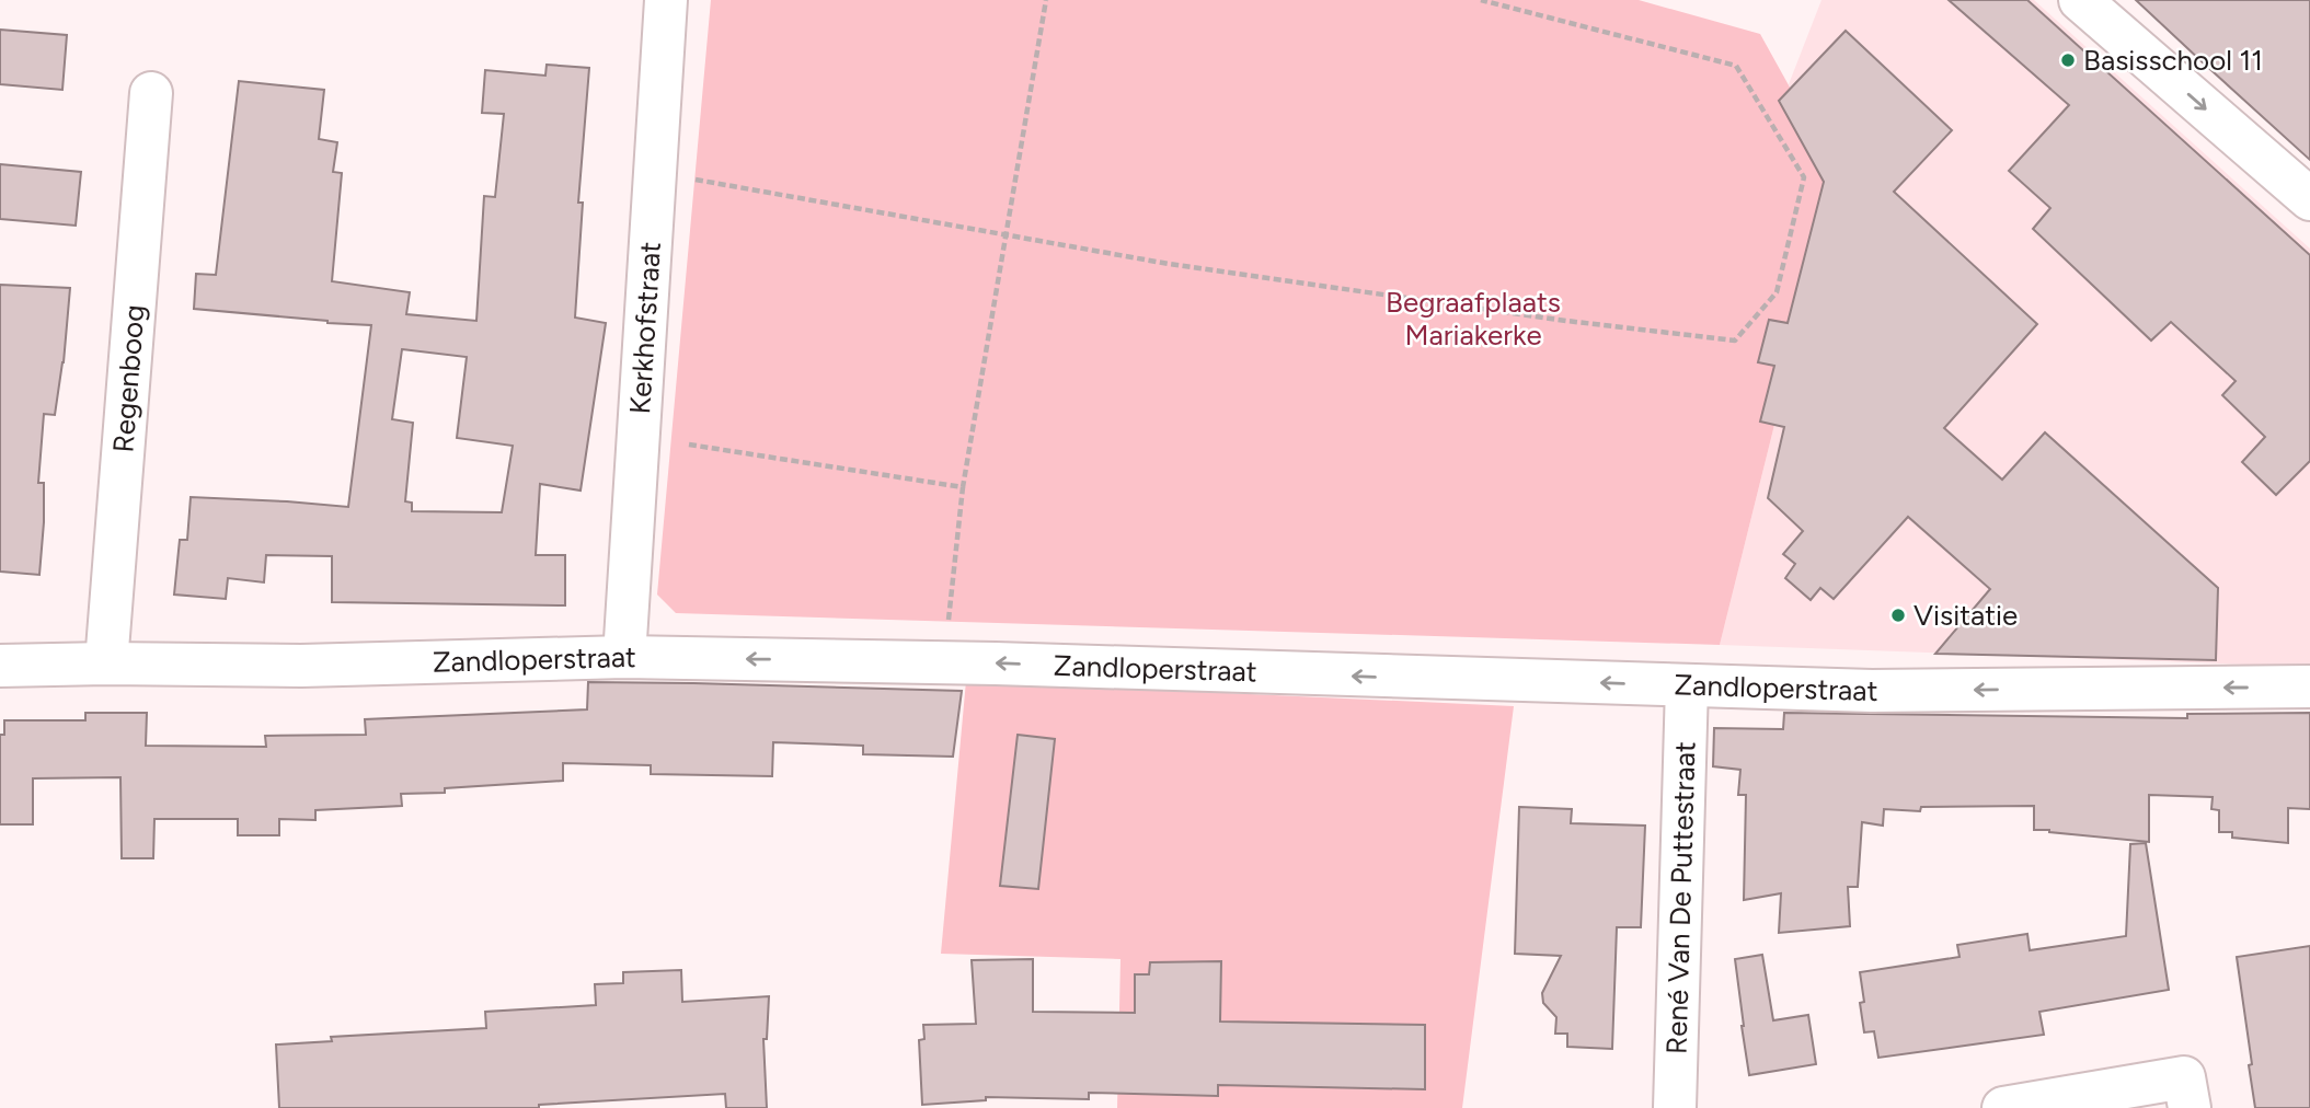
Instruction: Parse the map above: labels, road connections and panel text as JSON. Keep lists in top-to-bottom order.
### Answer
{
  "streets": {
    "street": [
      "Kerkhofstraat",
      "Regenboog",
      "Zandloperstraat",
      "René Van De Puttestraat"
    ]
  },
  "crossings": [
    ["Kerkhofstraat", "Zandloperstraat"],
    ["Regenboog", "Zandloperstraat"],
    ["Zandloperstraat", "René Van De Puttestraat"]
  ],
  "one_way": ["Zandloperstraat"],
  "parks": ["Begraafplaats Mariakerke"],
  "places": ["Basisschool 11", "Visitatie"]
}
